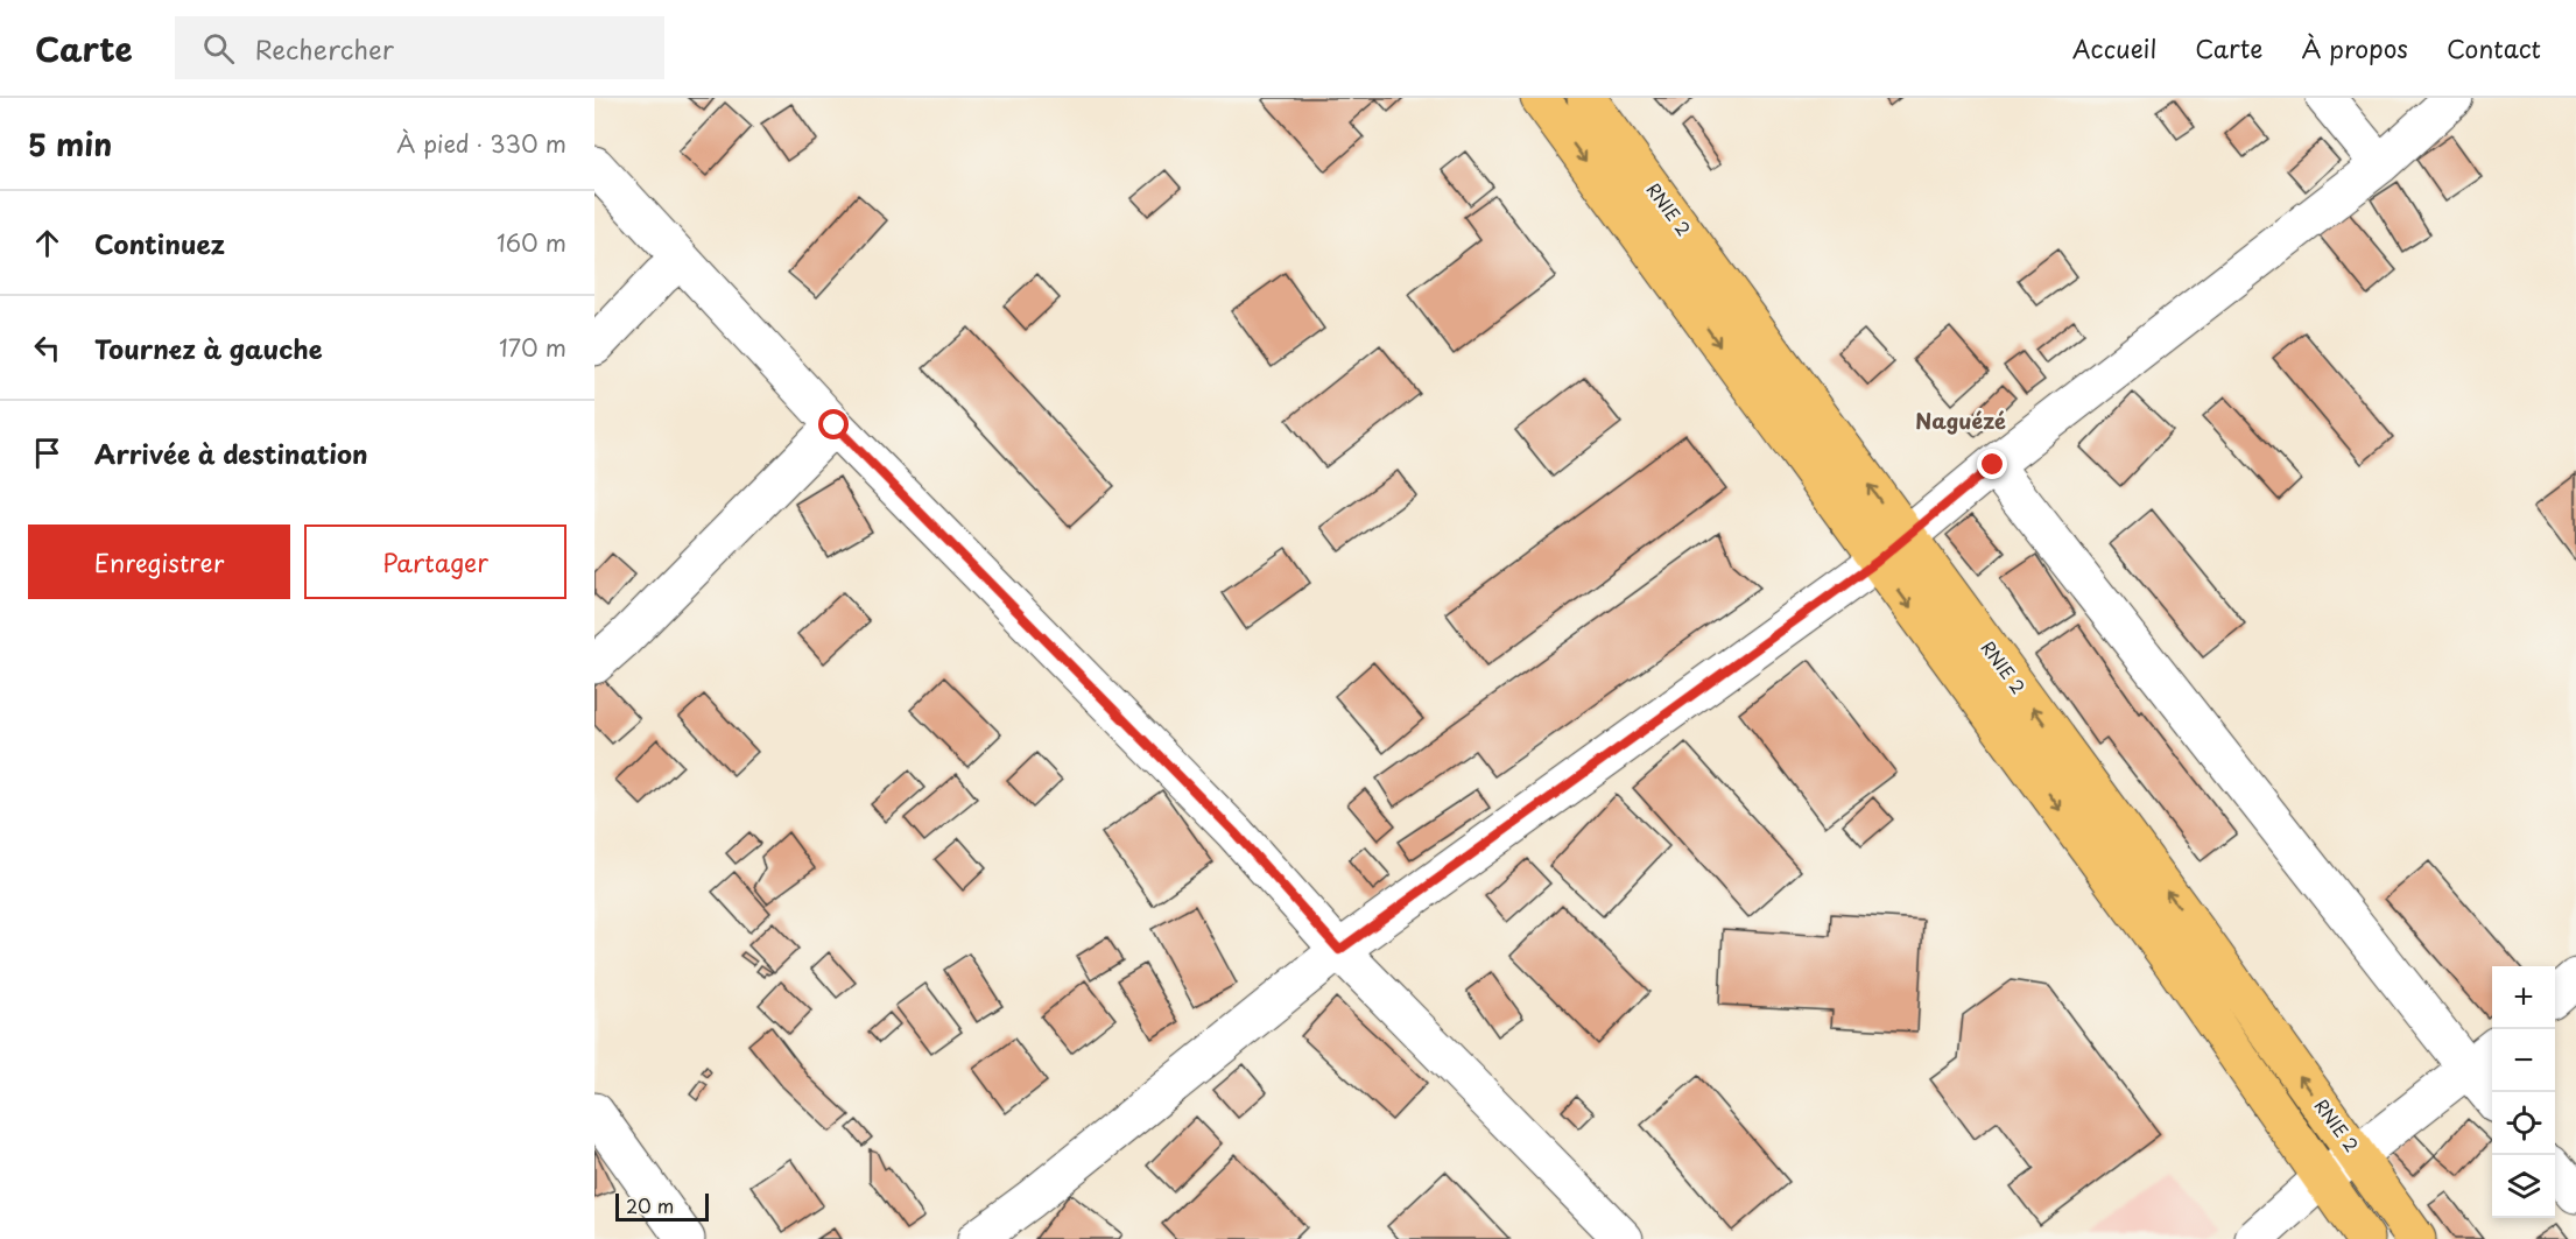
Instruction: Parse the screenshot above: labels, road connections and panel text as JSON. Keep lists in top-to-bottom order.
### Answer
{
  "streets": {
    "highway": ["RNIE 2"]
  },
  "districts": ["Naguézé"],
  "scale_bar": "20 m",
  "page": {
    "header": "Carte",
    "search": "Rechercher",
    "nav": [
      "Accueil",
      "Carte",
      "À propos",
      "Contact"
    ],
    "heading": ["5 min", "À pied · 330 m"],
    "list": [
      ["Continuez", "160 m"],
      ["Tournez à gauche", "170 m"],
      "Arrivée à destination"
    ],
    "buttons": ["Enregistrer", "Partager"],
    "map_buttons": ["+", "−"],
    "scale": "20 m"
  }
}
